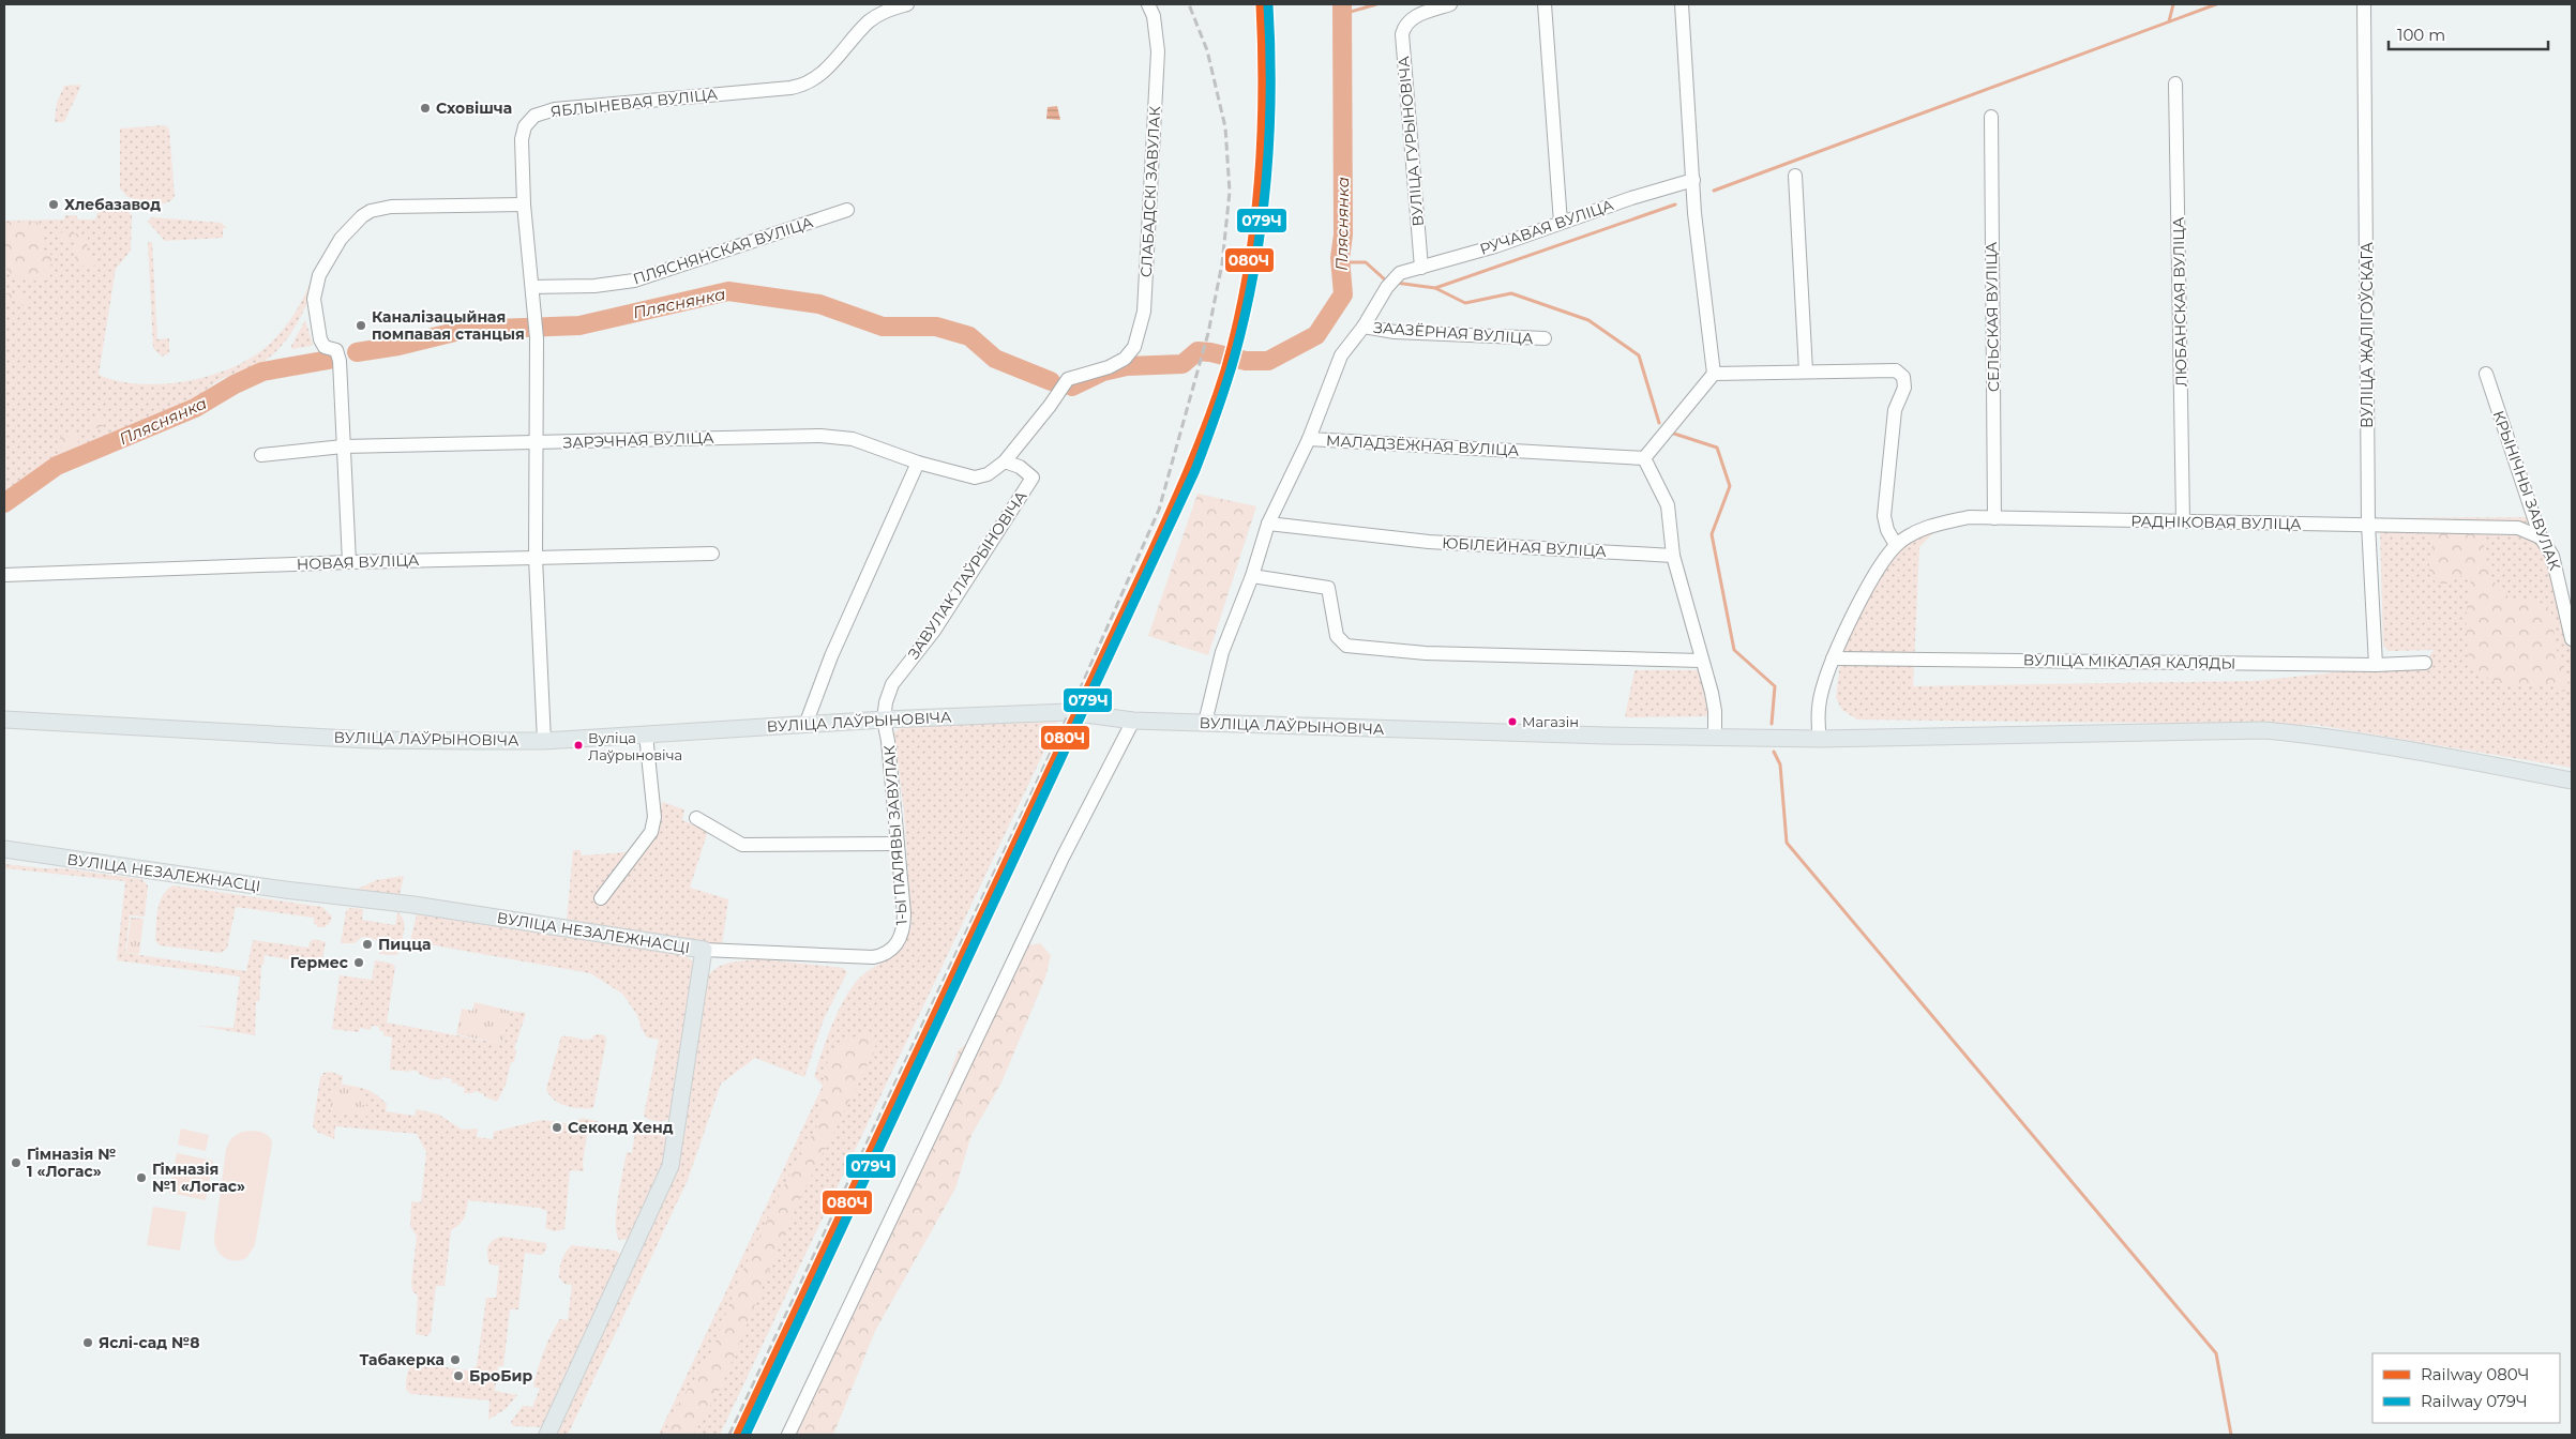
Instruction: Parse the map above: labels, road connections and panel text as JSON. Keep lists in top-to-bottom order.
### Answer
{
  "streets": {
    "main road": ["ВУЛІЦА ЛАЎРЫНОВІЧА", "ВУЛІЦА НЕЗАЛЕЖНАСЦІ"],
    "street": [
      "ЯБЛЫНЕВАЯ ВУЛІЦА",
      "ВУЛІЦА ГУРЫНОВІЧА",
      "СЛАБАДСКІ ЗАВУЛАК",
      "РУЧАВАЯ ВУЛІЦА",
      "ПЛЯСНЯНСКАЯ ВУЛІЦА",
      "ЛЮБАНСКАЯ ВУЛІЦА",
      "СЕЛЬСКАЯ ВУЛІЦА",
      "ЗААЗЁРНАЯ ВУЛІЦА",
      "ВУЛІЦА ЖАЛІГОЎСКАГА",
      "ЗАРЭЧНАЯ ВУЛІЦА",
      "МАЛАДЗЁЖНАЯ ВУЛІЦА",
      "КРЫНІЧНЫ ЗАВУЛАК",
      "РАДНІКОВАЯ ВУЛІЦА",
      "ЮБІЛЕЙНАЯ ВУЛІЦА",
      "НОВАЯ ВУЛІЦА",
      "ЗАВУЛАК ЛАЎРЫНОВІЧА",
      "ВУЛІЦА МІКАЛАЯ КАЛЯДЫ",
      "1-Ы ПАЛЯВЫ ЗАВУЛАК"
    ]
  },
  "crossings": [
    ["ЯБЛЫНЕВАЯ ВУЛІЦА", "ПЛЯСНЯНСКАЯ ВУЛІЦА"],
    ["ЯБЛЫНЕВАЯ ВУЛІЦА", "ЗАРЭЧНАЯ ВУЛІЦА"],
    ["ЯБЛЫНЕВАЯ ВУЛІЦА", "НОВАЯ ВУЛІЦА"],
    ["ЯБЛЫНЕВАЯ ВУЛІЦА", "ВУЛІЦА ЛАЎРЫНОВІЧА"],
    ["ВУЛІЦА ГУРЫНОВІЧА", "РУЧАВАЯ ВУЛІЦА"],
    ["СЛАБАДСКІ ЗАВУЛАК", "ЗАРЭЧНАЯ ВУЛІЦА"],
    ["СЛАБАДСКІ ЗАВУЛАК", "ЗАВУЛАК ЛАЎРЫНОВІЧА"],
    ["РУЧАВАЯ ВУЛІЦА", "МАЛАДЗЁЖНАЯ ВУЛІЦА"],
    ["ЛЮБАНСКАЯ ВУЛІЦА", "РАДНІКОВАЯ ВУЛІЦА"],
    ["СЕЛЬСКАЯ ВУЛІЦА", "РАДНІКОВАЯ ВУЛІЦА"],
    ["ЗААЗЁРНАЯ ВУЛІЦА", "МАЛАДЗЁЖНАЯ ВУЛІЦА"],
    ["ВУЛІЦА ЖАЛІГОЎСКАГА", "РАДНІКОВАЯ ВУЛІЦА"],
    ["ВУЛІЦА ЖАЛІГОЎСКАГА", "ВУЛІЦА МІКАЛАЯ КАЛЯДЫ"],
    ["ЗАРЭЧНАЯ ВУЛІЦА", "ЗАВУЛАК ЛАЎРЫНОВІЧА"],
    ["КРЫНІЧНЫ ЗАВУЛАК", "РАДНІКОВАЯ ВУЛІЦА"],
    ["ЗАВУЛАК ЛАЎРЫНОВІЧА", "ВУЛІЦА ЛАЎРЫНОВІЧА"],
    ["ЗАВУЛАК ЛАЎРЫНОВІЧА", "1-Ы ПАЛЯВЫ ЗАВУЛАК"],
    ["ВУЛІЦА ЛАЎРЫНОВІЧА", "1-Ы ПАЛЯВЫ ЗАВУЛАК"],
    ["1-Ы ПАЛЯВЫ ЗАВУЛАК", "ВУЛІЦА НЕЗАЛЕЖНАСЦІ"]
  ],
  "water": ["Пляснянка"],
  "places": [
    "Сховішча",
    "Хлебазавод",
    "Каналізацыйная помпавая станцыя",
    "Магазін",
    "Вуліца Лаўрыновіча",
    "Пицца",
    "Гермес",
    "Секонд Хенд",
    "Гімназія № 1 «Логас»",
    "Гімназія №1 «Логас»",
    "Яслі-сад №8",
    "Табакерка",
    "БроБир"
  ],
  "lines": ["rail line 080Ч", "rail line 079Ч"],
  "legend": ["Railway 080Ч", "Railway 079Ч"],
  "scale_bar": "100 m"
}
